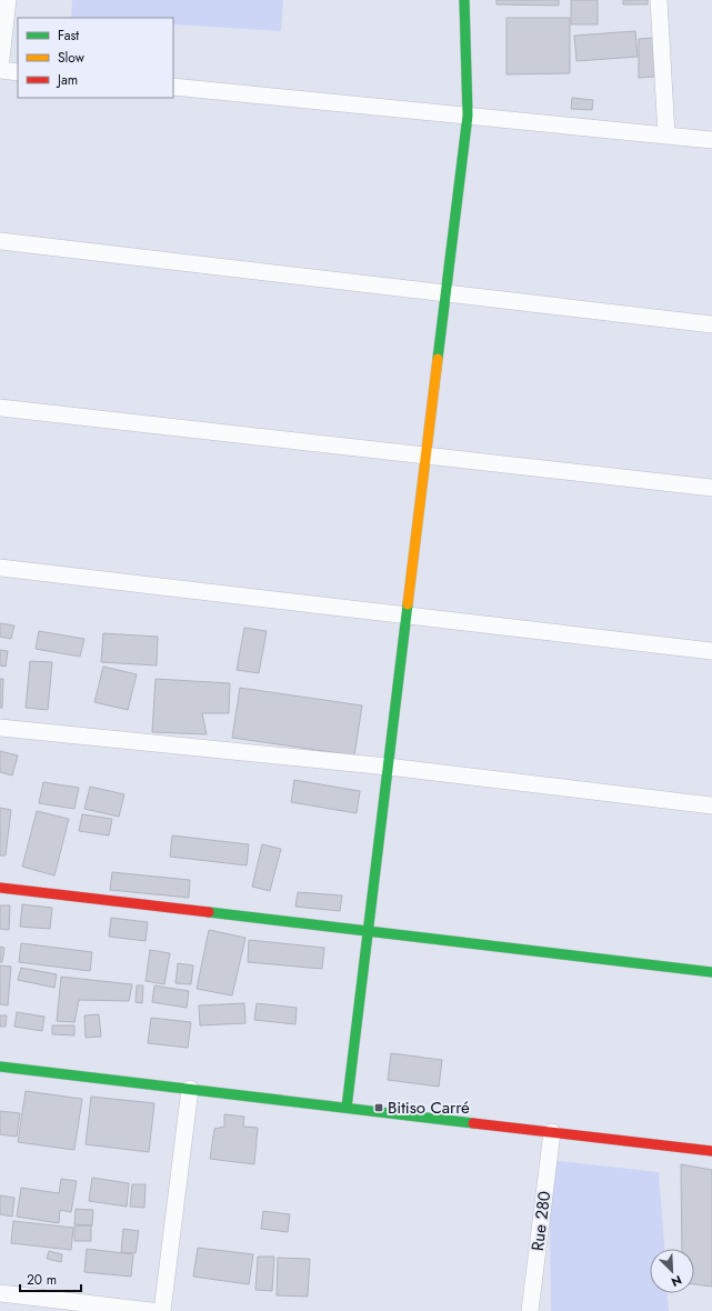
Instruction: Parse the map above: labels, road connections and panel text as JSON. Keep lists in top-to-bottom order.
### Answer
{
  "streets": {
    "street": ["Rue 280"]
  },
  "places": {
    "transit": ["Bitiso Carré"]
  },
  "legend": ["Fast", "Slow", "Jam"],
  "scale_bar": "20 m",
  "north": "bottom right"
}
